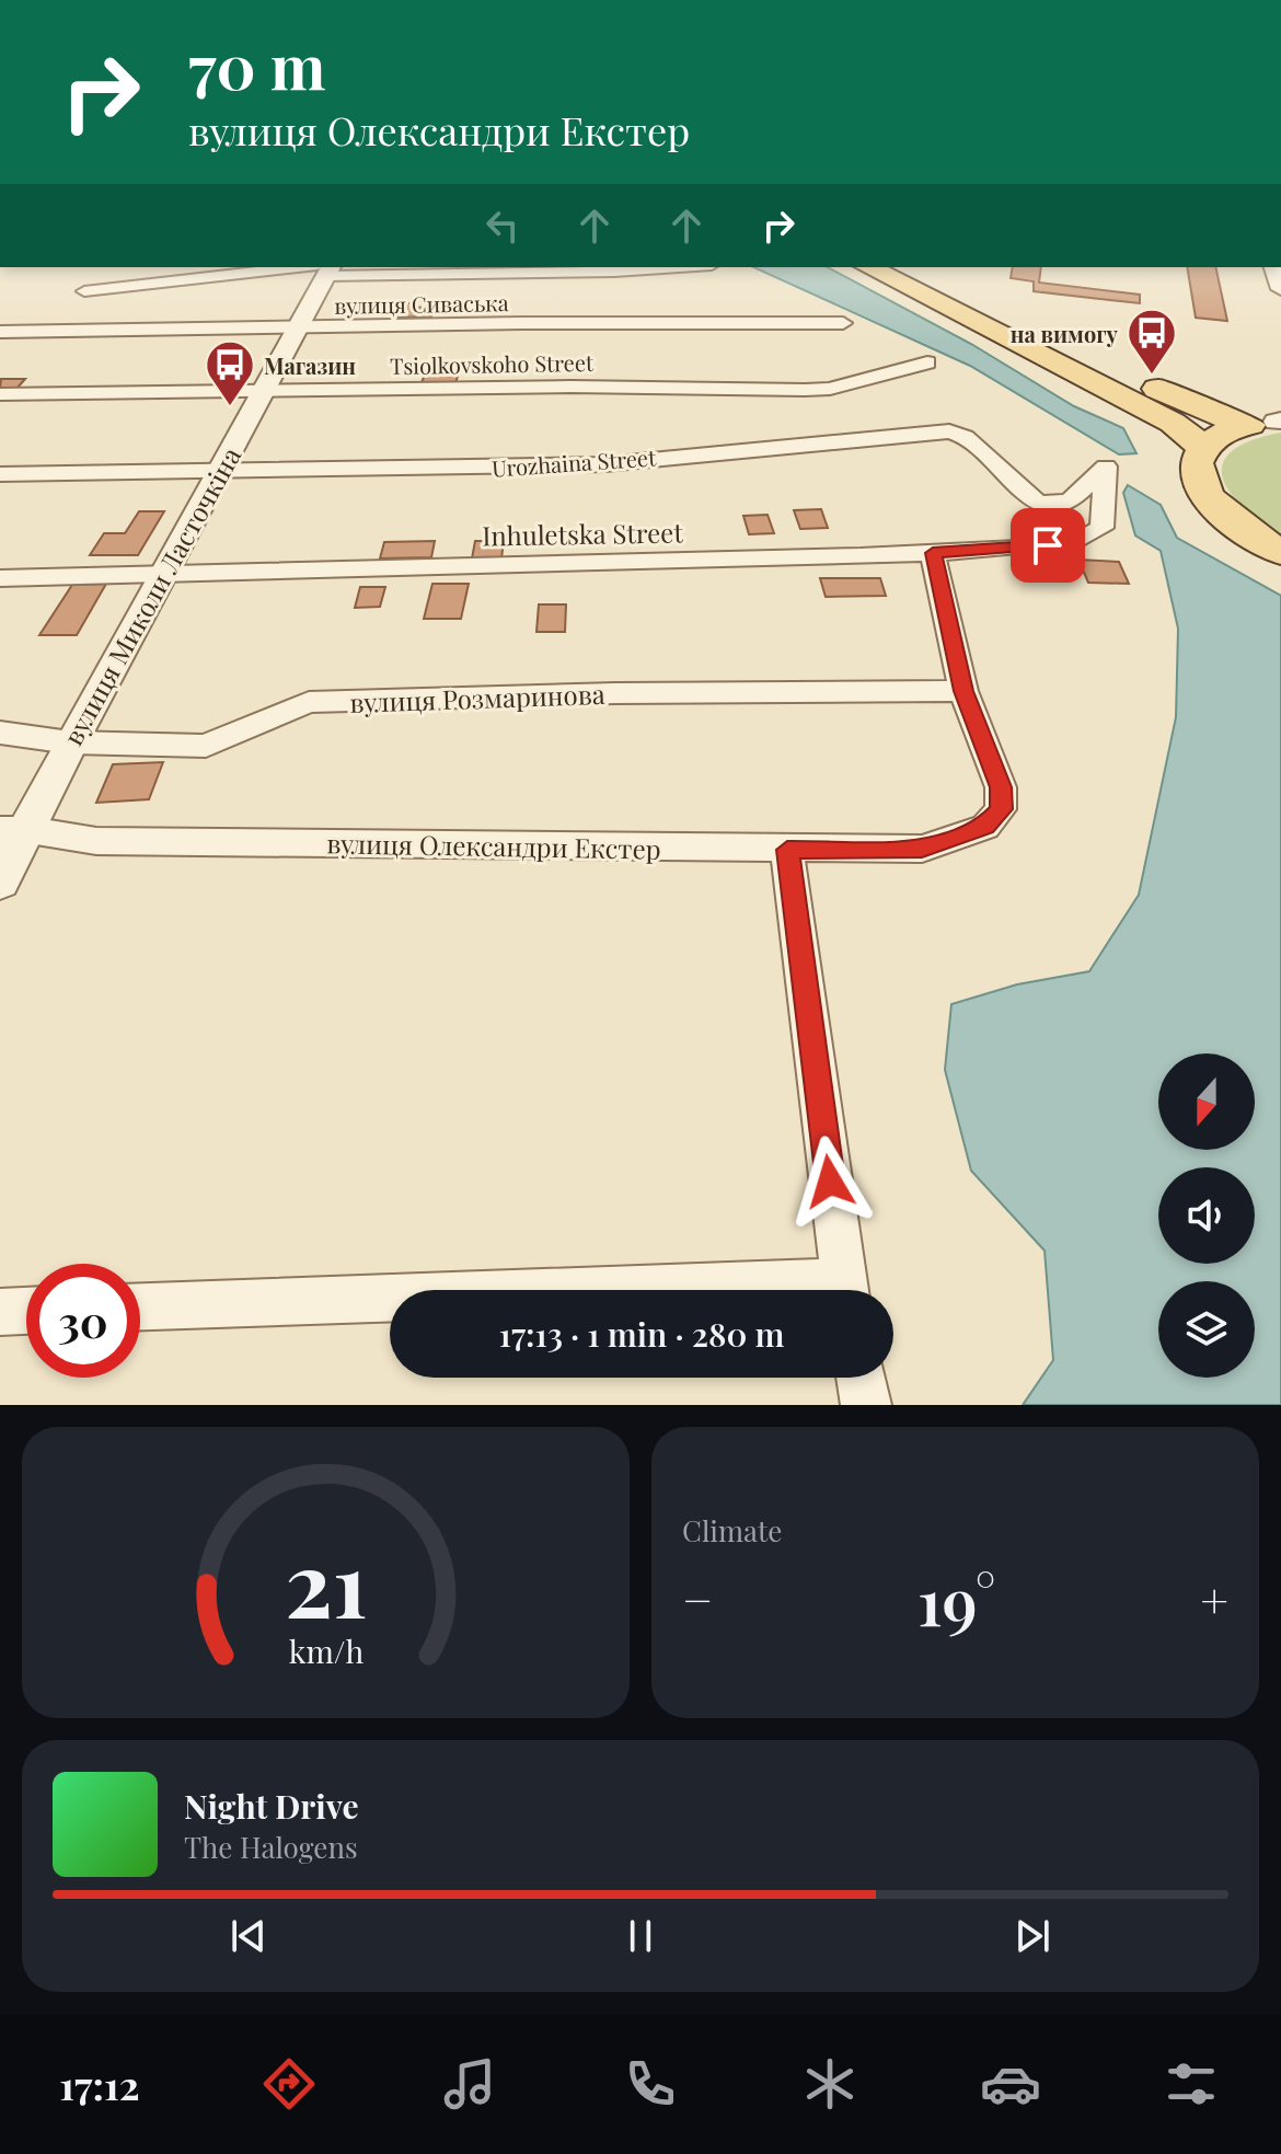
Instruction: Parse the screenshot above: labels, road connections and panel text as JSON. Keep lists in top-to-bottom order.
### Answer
{
  "streets": {
    "street": [
      "вулиця Сиваська",
      "Tsiolkovskoho Street",
      "Urozhaina Street",
      "Inhuletska Street",
      "вулиця Миколи Ласточкіна",
      "вулиця Розмаринова",
      "вулиця Олександри Екстер"
    ]
  },
  "crossings": [
    ["вулиця Сиваська", "вулиця Миколи Ласточкіна"],
    ["Tsiolkovskoho Street", "вулиця Миколи Ласточкіна"],
    ["Urozhaina Street", "Inhuletska Street"],
    ["Urozhaina Street", "вулиця Миколи Ласточкіна"],
    ["Inhuletska Street", "вулиця Миколи Ласточкіна"],
    ["вулиця Миколи Ласточкіна", "вулиця Розмаринова"],
    ["вулиця Миколи Ласточкіна", "вулиця Олександри Екстер"],
    ["вулиця Розмаринова", "вулиця Олександри Екстер"]
  ],
  "places": {
    "bus stop": ["на вимогу", "Магазин"]
  },
  "north": "bottom",
  "page": {
    "turn": ["70 m", "вулиця Олександри Екстер"],
    "limit": "30",
    "trip": "17:13 · 1 min · 280 m",
    "tile": "Climate",
    "heat": ["−", "19°", "+"],
    "song": ["Night Drive", "The Halogens"],
    "tabs": "17:12",
    "gauge": ["21", "km/h"]
  }
}
